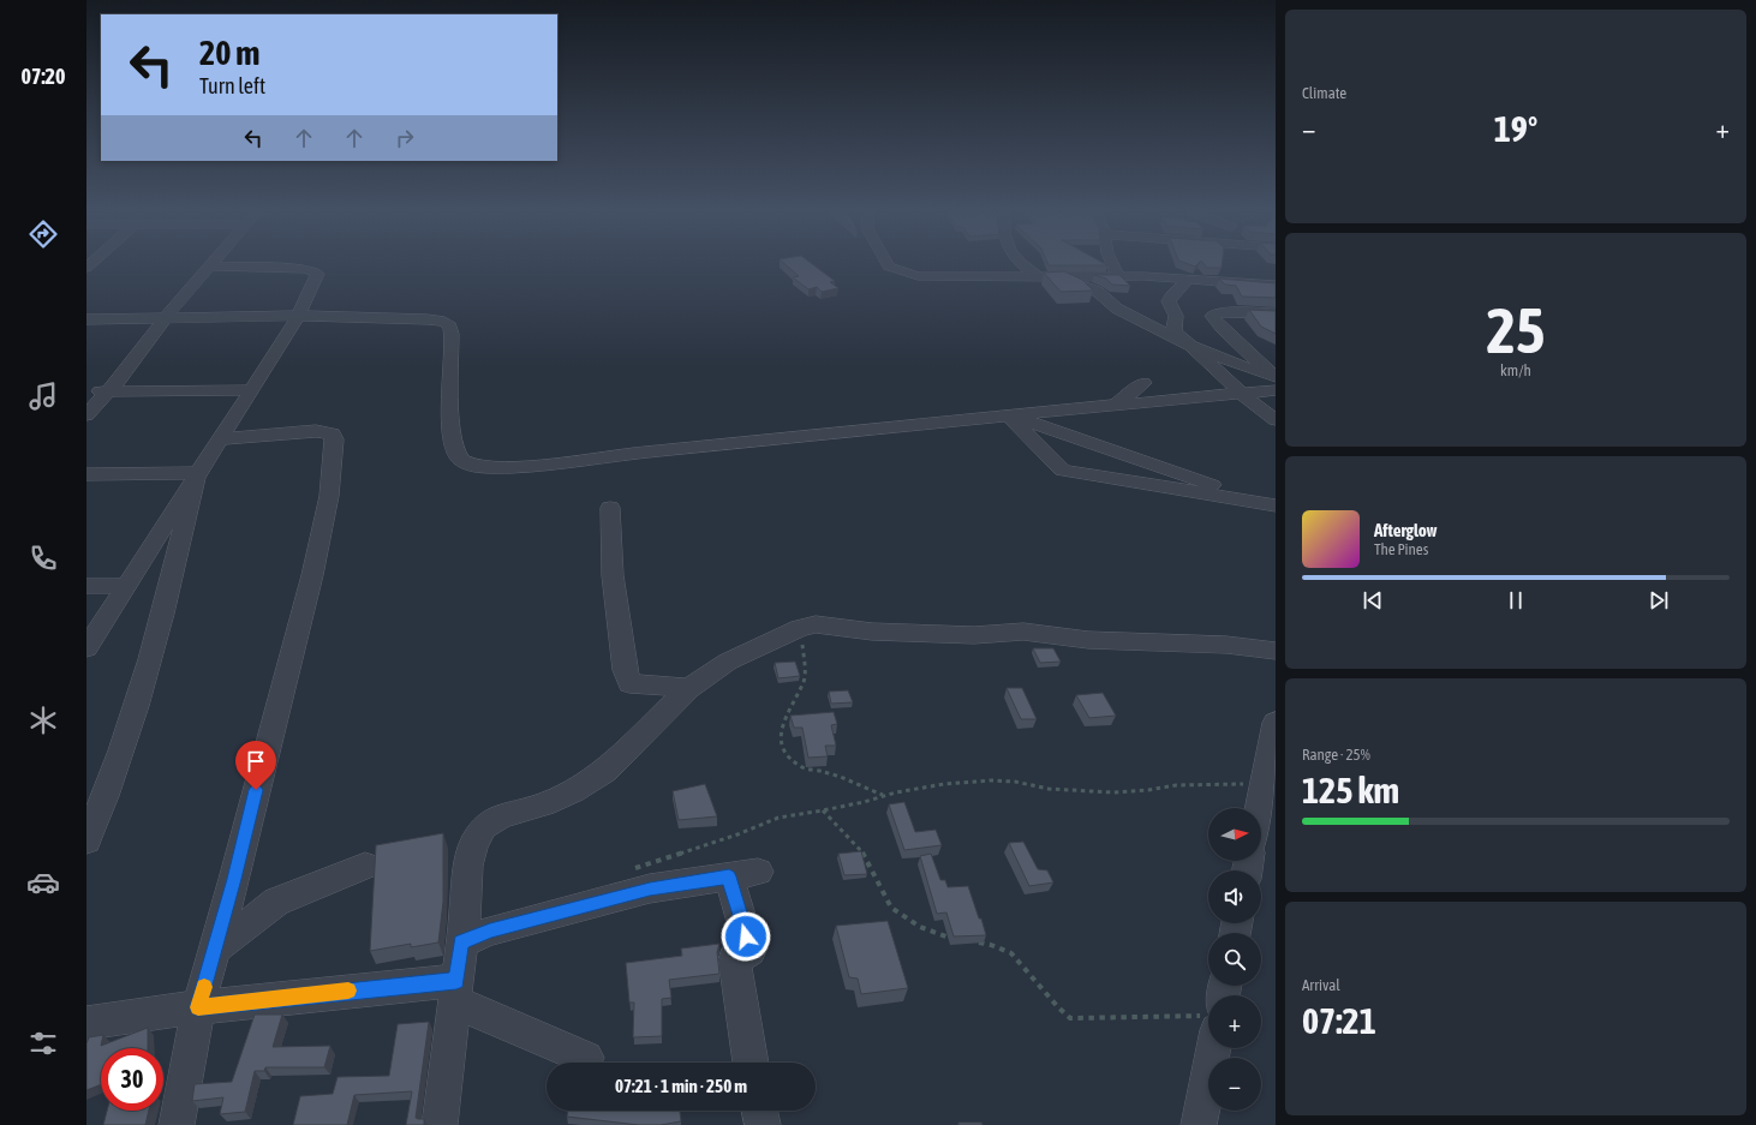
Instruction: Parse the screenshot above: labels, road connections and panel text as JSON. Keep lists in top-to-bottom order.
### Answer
{
  "north": "right",
  "page": {
    "tabs": "07:20",
    "tile": [
      "Climate",
      ["25", "km/h"],
      ["Range · 25%", "125 km"],
      ["Arrival", "07:21"]
    ],
    "turn": ["20 m", "Turn left"],
    "heat": ["−", "19°", "+"],
    "song": ["Afterglow", "The Pines"],
    "map_buttons": ["+", "−"],
    "limit": "30",
    "trip": "07:21 · 1 min · 250 m"
  }
}
